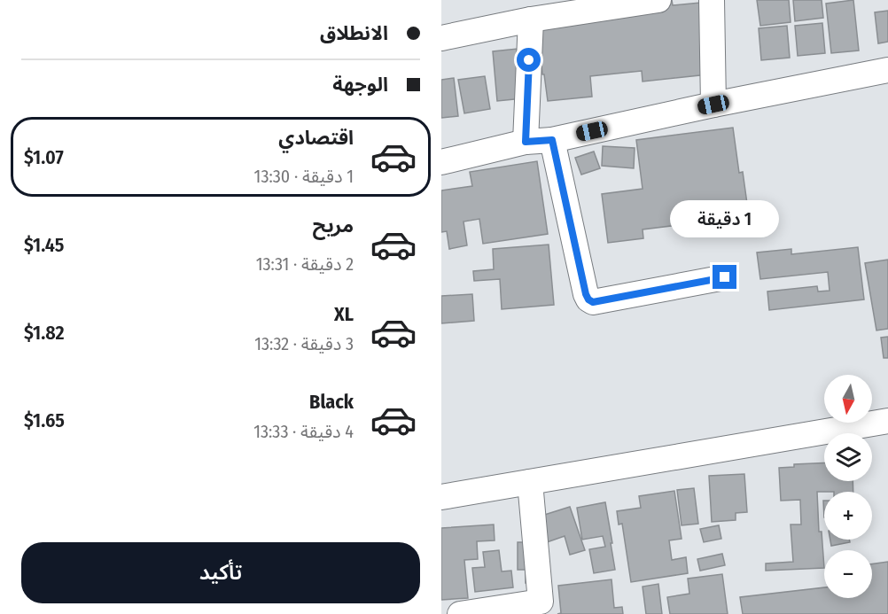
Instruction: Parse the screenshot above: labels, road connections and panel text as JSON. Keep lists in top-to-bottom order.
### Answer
{
  "north": "bottom",
  "page": {
    "banner": ["الانطلاق", "الوجهة"],
    "list": [
      {
        "name": "اقتصادي",
        "note": "1 دقيقة · 13:30",
        "value": "$1.07"
      },
      {
        "name": "مريح",
        "note": "2 دقيقة · 13:31",
        "value": "$1.45"
      },
      {
        "name": "XL",
        "note": "3 دقيقة · 13:32",
        "value": "$1.82"
      },
      {
        "name": "Black",
        "note": "4 دقيقة · 13:33",
        "value": "$1.65"
      }
    ],
    "bubble": "1 دقيقة",
    "map_buttons": ["+", "−"],
    "buttons": "تأكيد"
  }
}
